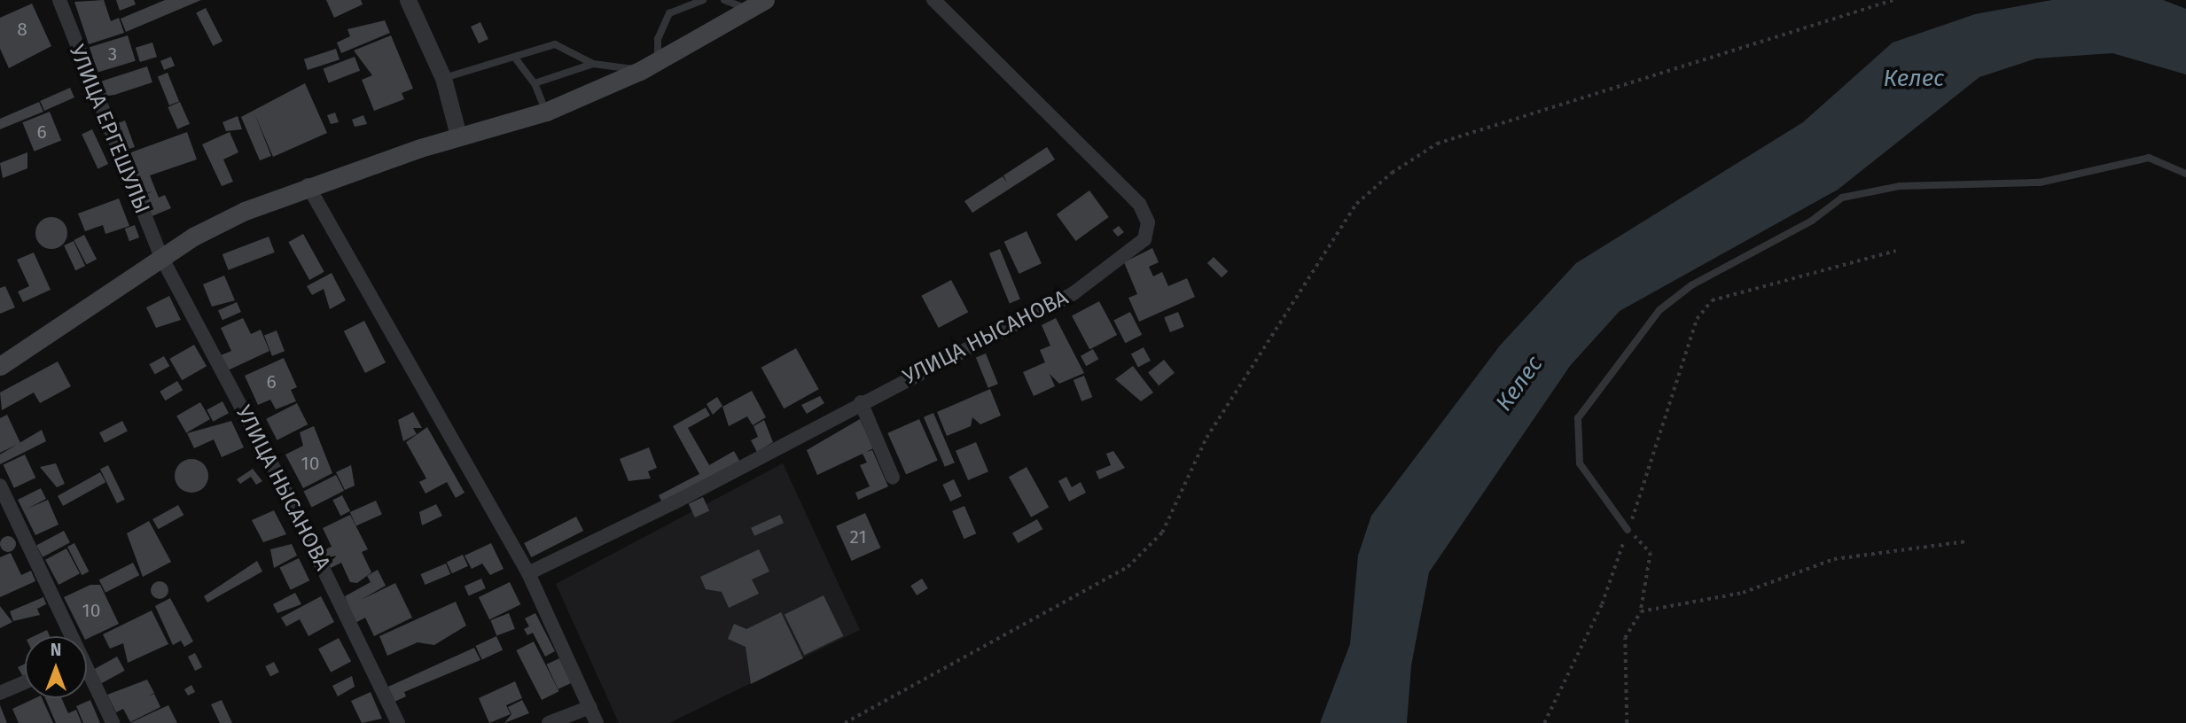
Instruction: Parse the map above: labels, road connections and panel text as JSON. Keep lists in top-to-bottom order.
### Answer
{
  "streets": {
    "street": ["УЛИЦА ЕРГЕШУЛЫ", "УЛИЦА НЫСАНОВА"]
  },
  "crossings": [
    ["УЛИЦА ЕРГЕШУЛЫ", "УЛИЦА НЫСАНОВА"]
  ],
  "water": ["Келес"],
  "house_numbers": [
    "8",
    "3",
    "6",
    "6",
    "10",
    "21",
    "10"
  ],
  "north": "top"
}
